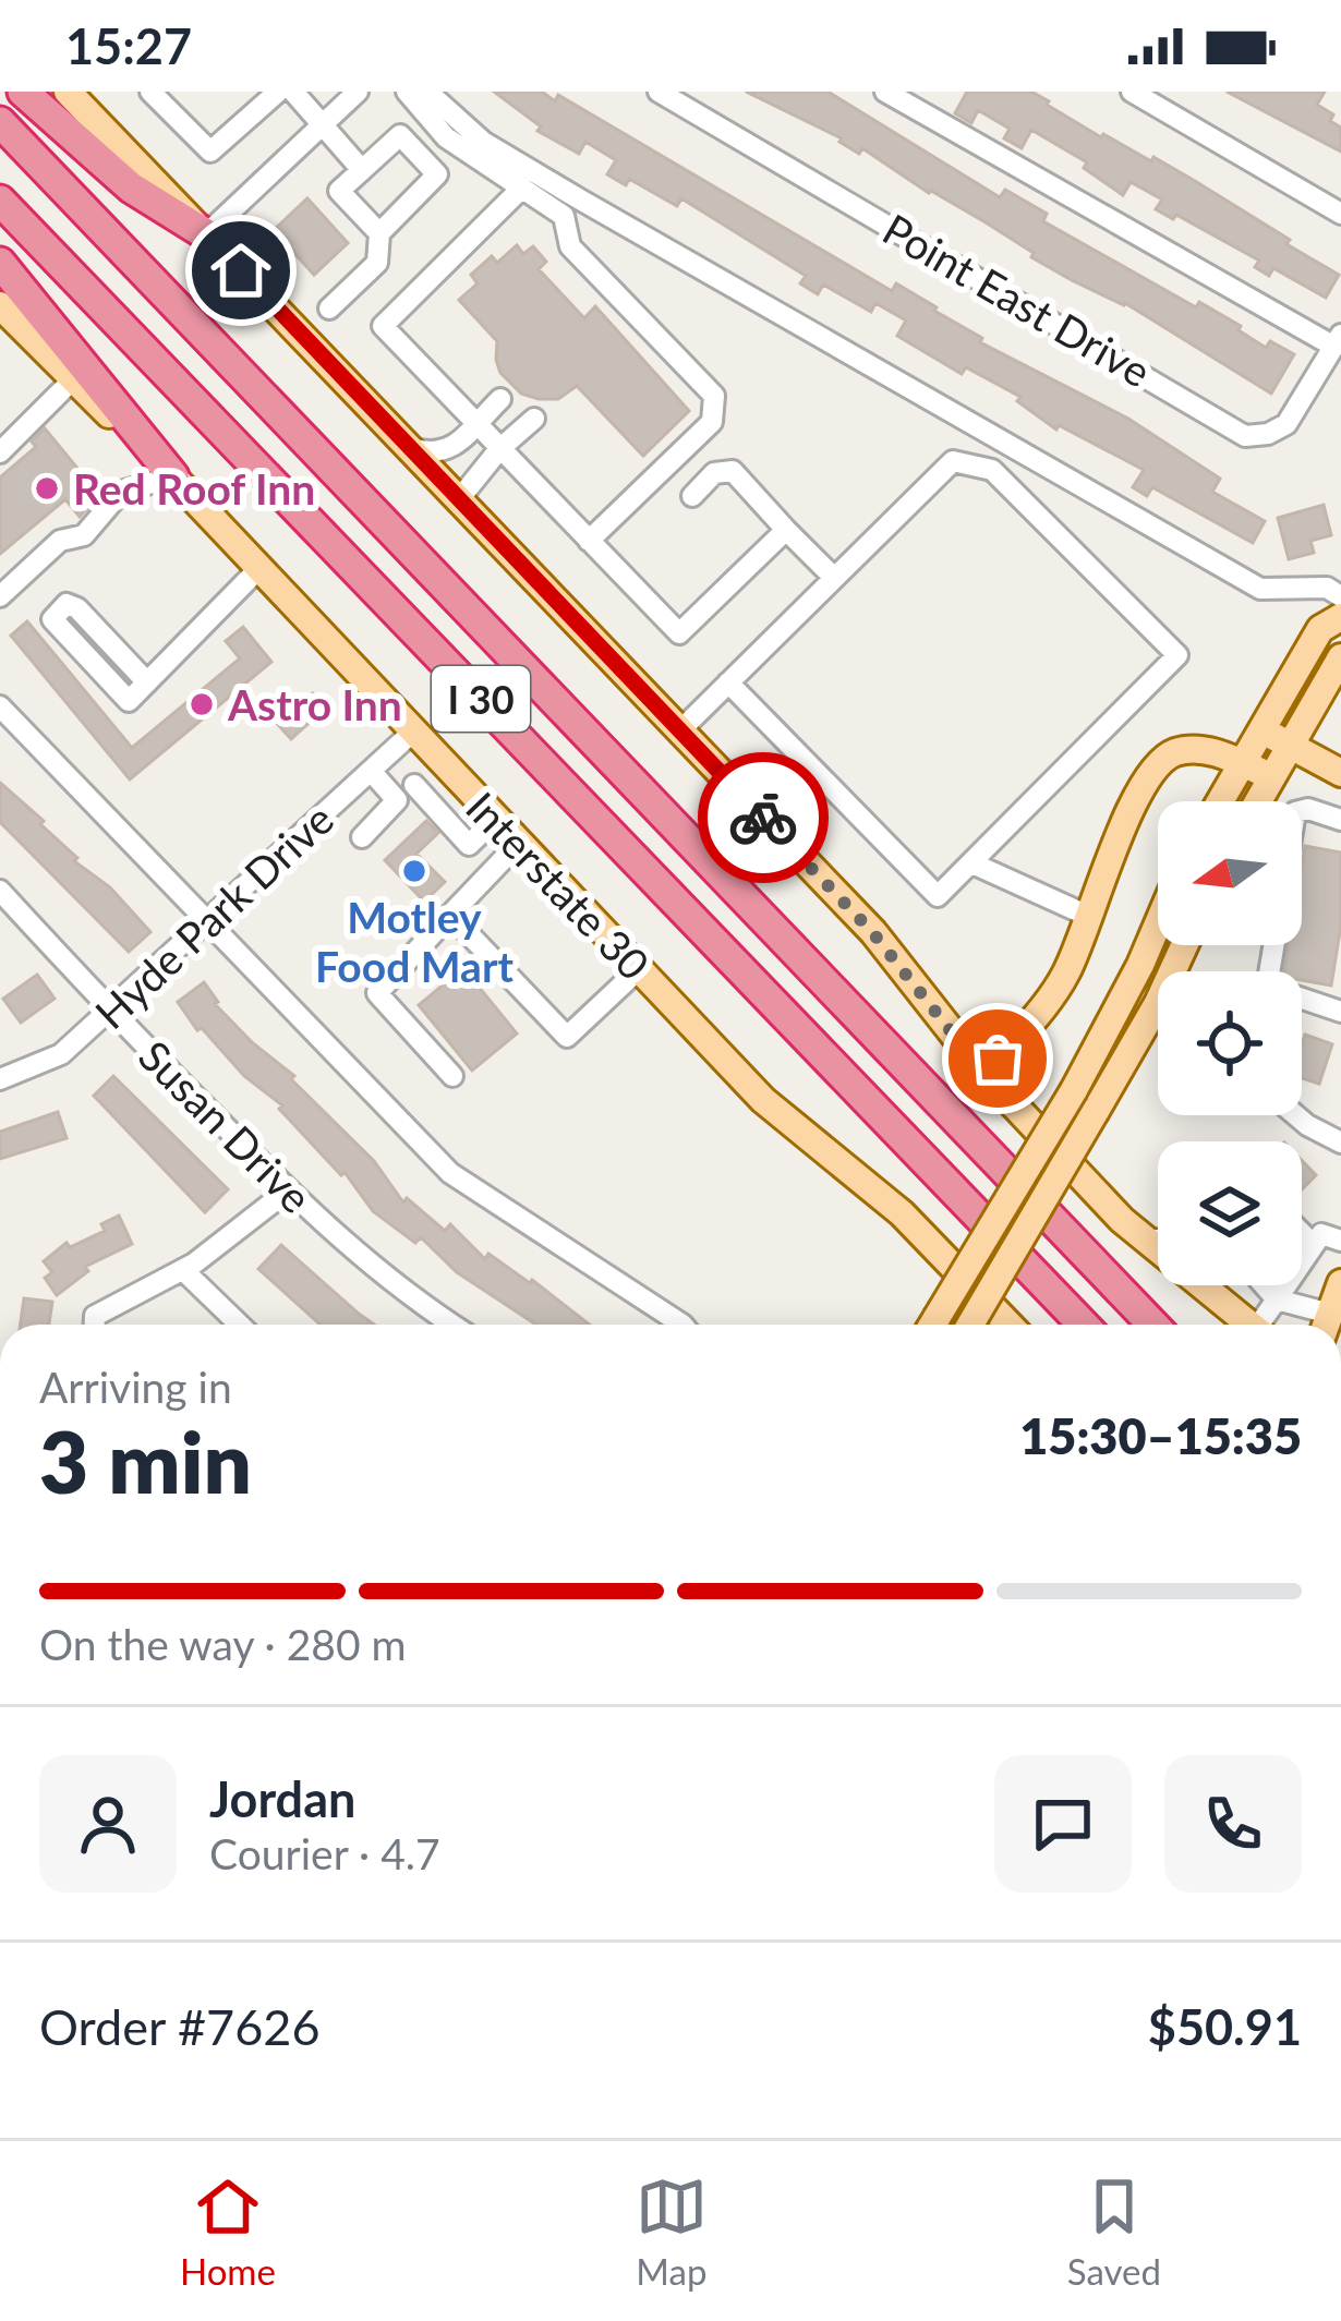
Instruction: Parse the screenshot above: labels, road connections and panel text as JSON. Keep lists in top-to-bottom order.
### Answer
{
  "streets": {
    "highway": ["I 30"],
    "main road": ["Interstate 30"],
    "street": ["Point East Drive", "Hyde Park Drive", "Susan Drive"]
  },
  "crossings": [
    ["Interstate 30", "Hyde Park Drive"],
    ["Hyde Park Drive", "Susan Drive"]
  ],
  "places": ["Red Roof Inn", "Astro Inn", "Motley Food Mart"],
  "north": "left",
  "page": {
    "status": "15:27",
    "heading": ["3 min", "Arriving in", "15:30–15:35"],
    "panel": [
      "Jordan",
      "Courier · 4.7",
      "Order #7626",
      "$50.91"
    ],
    "bar": "On the way · 280 m",
    "tabs": ["Home", "Map", "Saved"]
  }
}
